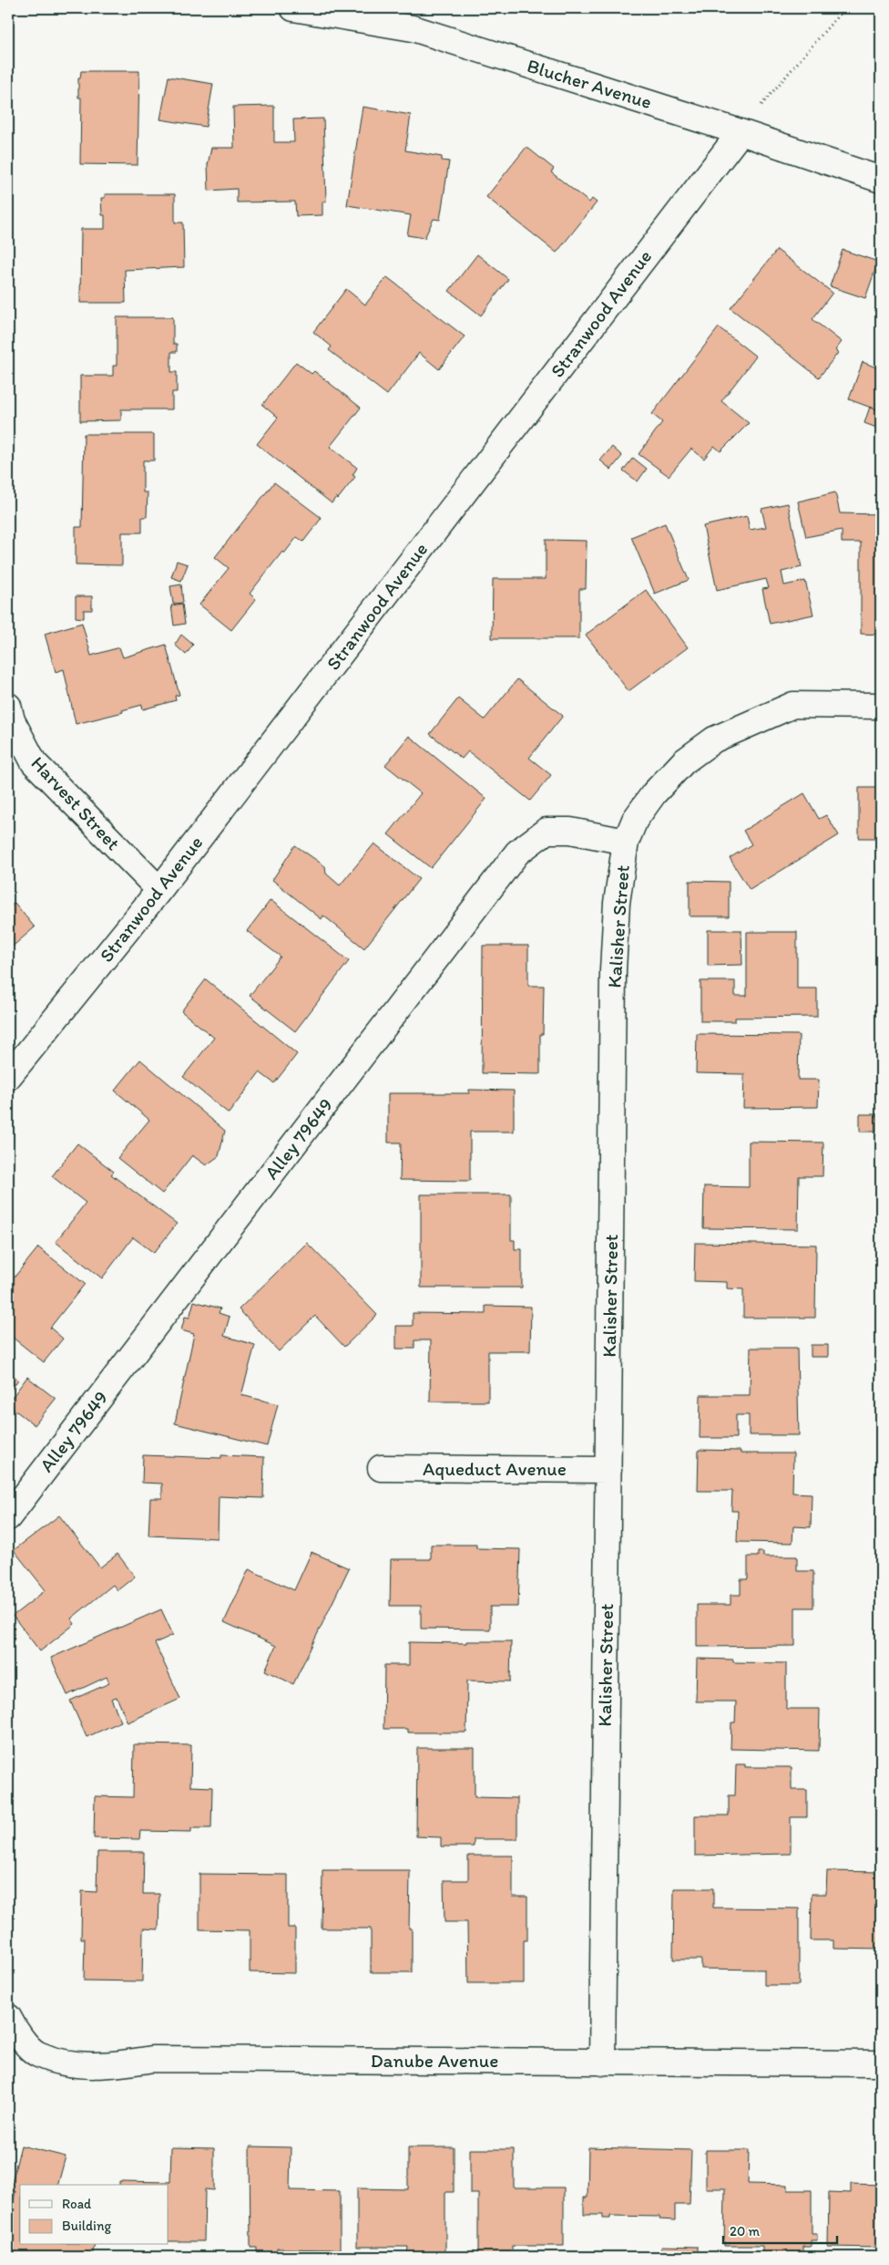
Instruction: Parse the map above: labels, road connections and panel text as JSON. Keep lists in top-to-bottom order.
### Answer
{
  "streets": {
    "street": [
      "Blucher Avenue",
      "Stranwood Avenue",
      "Harvest Street",
      "Kalisher Street",
      "Alley 79649",
      "Aqueduct Avenue",
      "Danube Avenue"
    ]
  },
  "crossings": [
    ["Blucher Avenue", "Stranwood Avenue"],
    ["Stranwood Avenue", "Harvest Street"],
    ["Kalisher Street", "Alley 79649"],
    ["Kalisher Street", "Aqueduct Avenue"],
    ["Kalisher Street", "Danube Avenue"]
  ],
  "legend": ["Road", "Building"],
  "scale_bar": "20 m"
}
